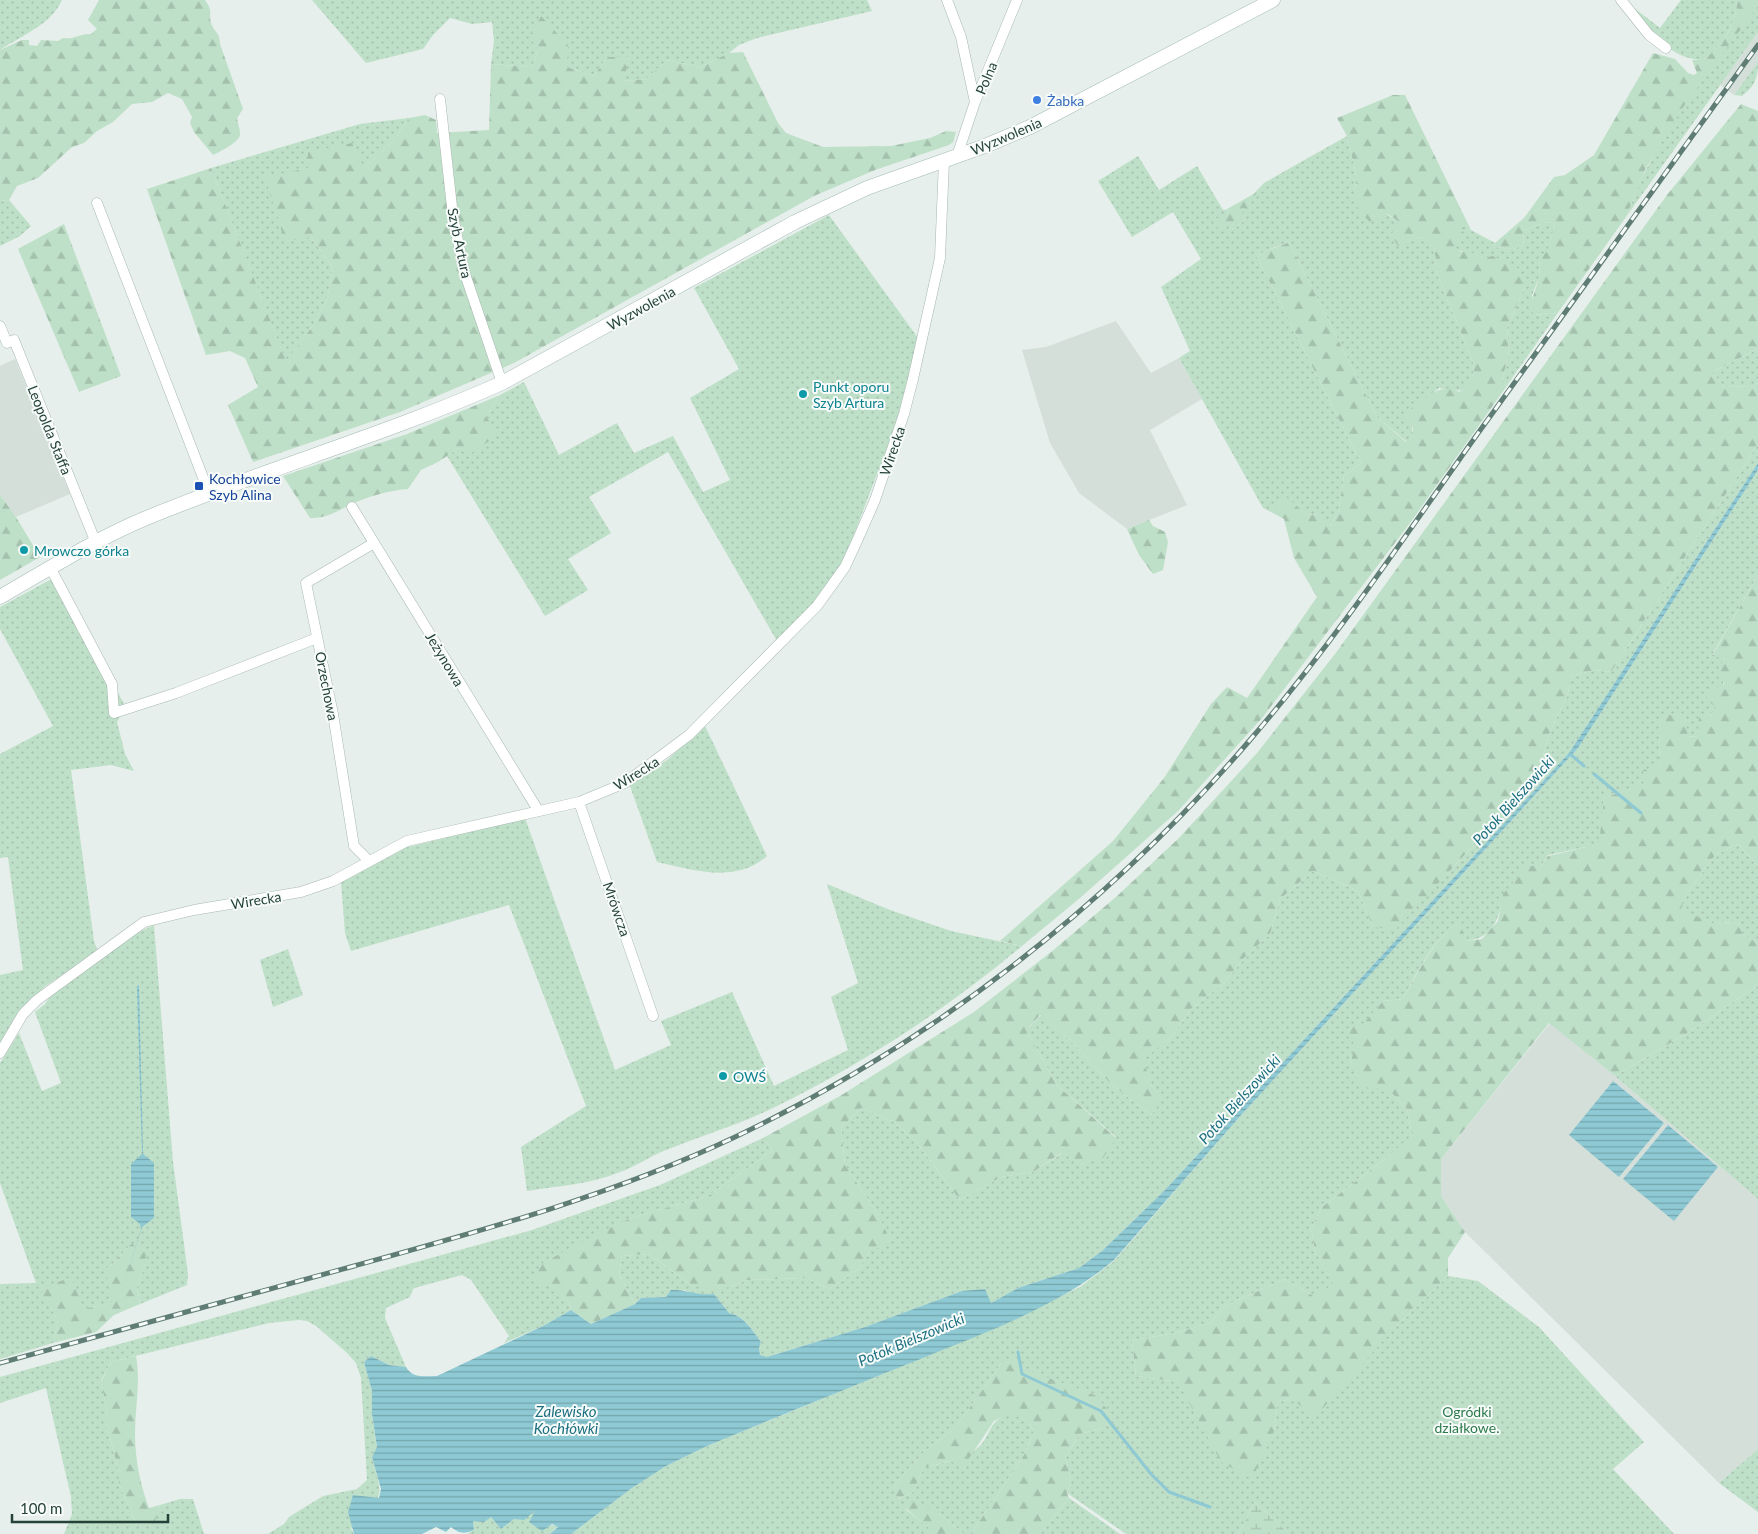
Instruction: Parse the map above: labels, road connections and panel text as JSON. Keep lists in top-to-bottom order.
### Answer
{
  "streets": {
    "street": [
      "Polna",
      "Wyzwolenia",
      "Szyb Artura",
      "Leopolda Staffa",
      "Wirecka",
      "Jeżynowa",
      "Orzechowa",
      "Mrówcza"
    ]
  },
  "crossings": [
    ["Polna", "Wyzwolenia"],
    ["Polna", "Wirecka"],
    ["Wyzwolenia", "Szyb Artura"],
    ["Wyzwolenia", "Leopolda Staffa"],
    ["Wyzwolenia", "Wirecka"],
    ["Wirecka", "Jeżynowa"],
    ["Wirecka", "Orzechowa"],
    ["Wirecka", "Mrówcza"],
    ["Jeżynowa", "Orzechowa"]
  ],
  "water": ["Potok Bielszowicki", "Zalewisko Kochłówki"],
  "parks": ["Ogródki działkowe."],
  "places": {
    "other": [
      "Żabka",
      "Punkt oporu Szyb Artura",
      "Mrowczo górka",
      "OWŚ"
    ],
    "transit": ["Kochłowice Szyb Alina"]
  },
  "scale_bar": "100 m"
}
